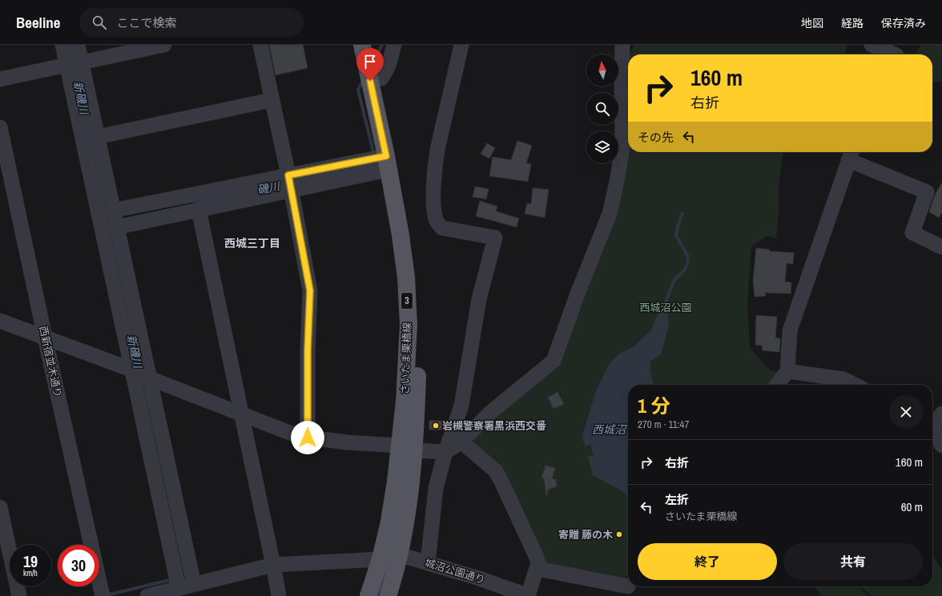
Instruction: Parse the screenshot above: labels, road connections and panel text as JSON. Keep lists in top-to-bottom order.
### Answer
{
  "streets": {
    "main road": ["3", "さいたま栗橋線"],
    "street": ["西新宿並木通り", "城沼公園通り"]
  },
  "crossings": [
    ["さいたま栗橋線", "城沼公園通り"]
  ],
  "districts": ["西城三丁目"],
  "water": ["新磯川", "磯川", "西城沼"],
  "parks": ["西城沼公園"],
  "places": ["岩槻警察署黒浜西交番", "寄贈 藤の木"],
  "north": "top",
  "page": {
    "header": "Beeline",
    "search": "ここで検索",
    "nav": ["地図", "経路", "保存済み"],
    "turn": ["160 m", "右折"],
    "then": "その先",
    "heading": ["1 分", "270 m · 11:47"],
    "list": [
      {
        "name": "右折",
        "value": "160 m"
      },
      {
        "name": "左折",
        "note": "さいたま栗橋線",
        "value": "60 m"
      }
    ],
    "buttons": ["終了", "共有"],
    "speed": "19 km/h",
    "limit": "30"
  }
}
